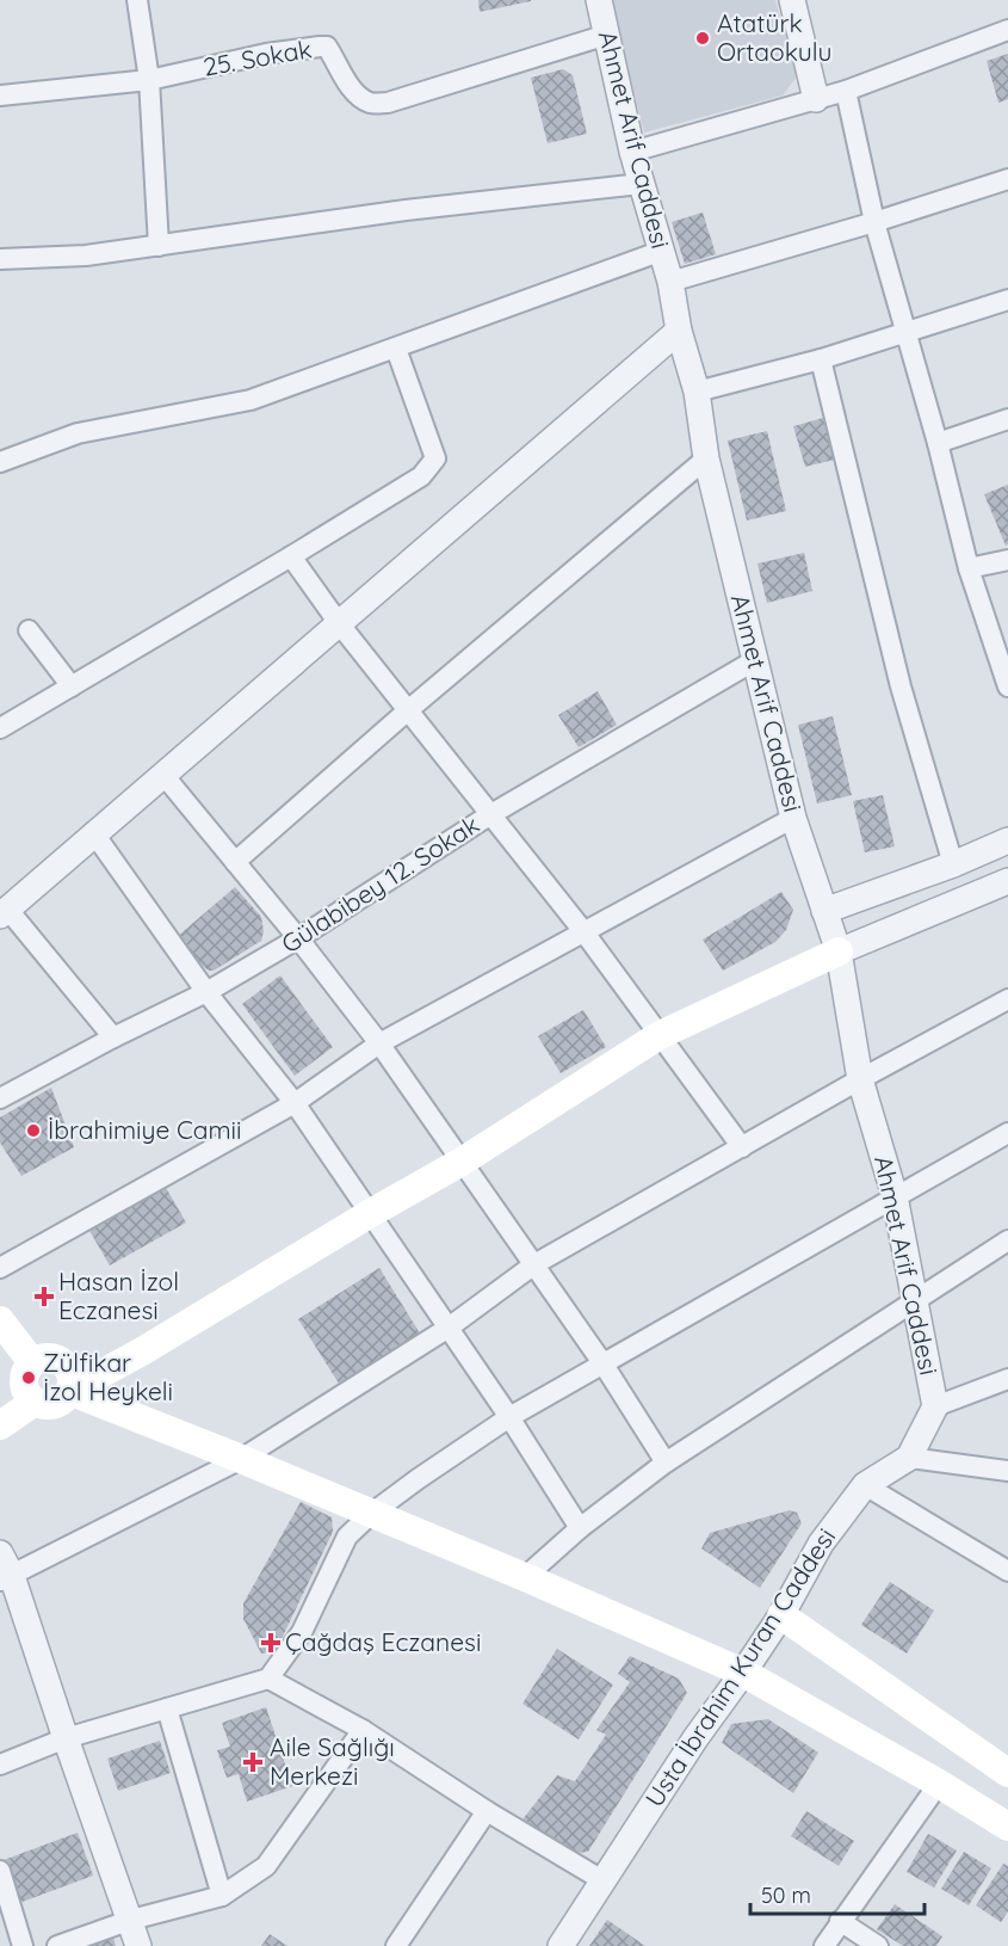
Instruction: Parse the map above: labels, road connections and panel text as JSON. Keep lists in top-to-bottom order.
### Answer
{
  "streets": {
    "street": [
      "25. Sokak",
      "Ahmet Arif Caddesi",
      "Gülabibey 12. Sokak",
      "Usta İbrahim Kuran Caddesi"
    ]
  },
  "crossings": [
    ["25. Sokak", "Ahmet Arif Caddesi"],
    ["Ahmet Arif Caddesi", "Gülabibey 12. Sokak"]
  ],
  "places": {
    "other": ["Atatürk Ortaokulu", "İbrahimiye Camii", "Zülfikar İzol Heykeli"],
    "health": ["Hasan İzol Eczanesi", "Çağdaş Eczanesi", "Aile Sağlığı Merkezi"]
  },
  "scale_bar": "50 m"
}
